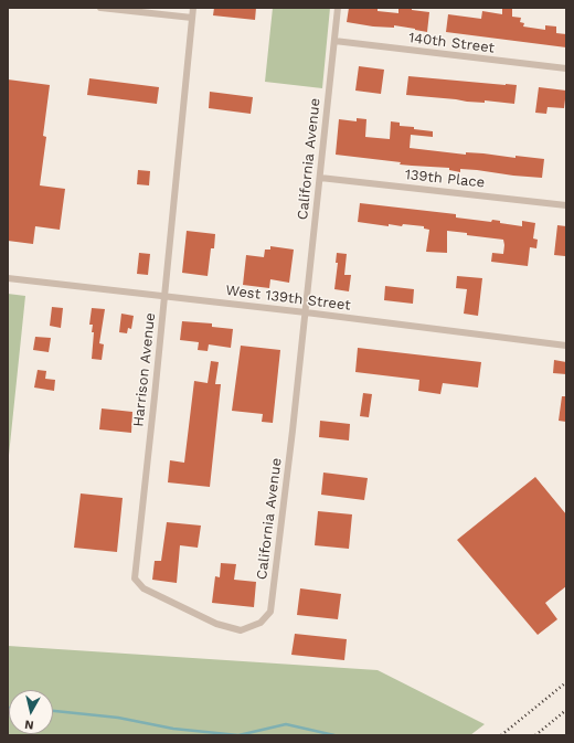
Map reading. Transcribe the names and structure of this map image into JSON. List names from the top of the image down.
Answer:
{
  "streets": {
    "street": [
      "140th Street",
      "California Avenue",
      "139th Place",
      "West 139th Street",
      "Harrison Avenue"
    ]
  },
  "crossings": [
    ["140th Street", "California Avenue"],
    ["California Avenue", "139th Place"],
    ["California Avenue", "West 139th Street"],
    ["California Avenue", "Harrison Avenue"],
    ["West 139th Street", "Harrison Avenue"]
  ],
  "north": "bottom"
}
